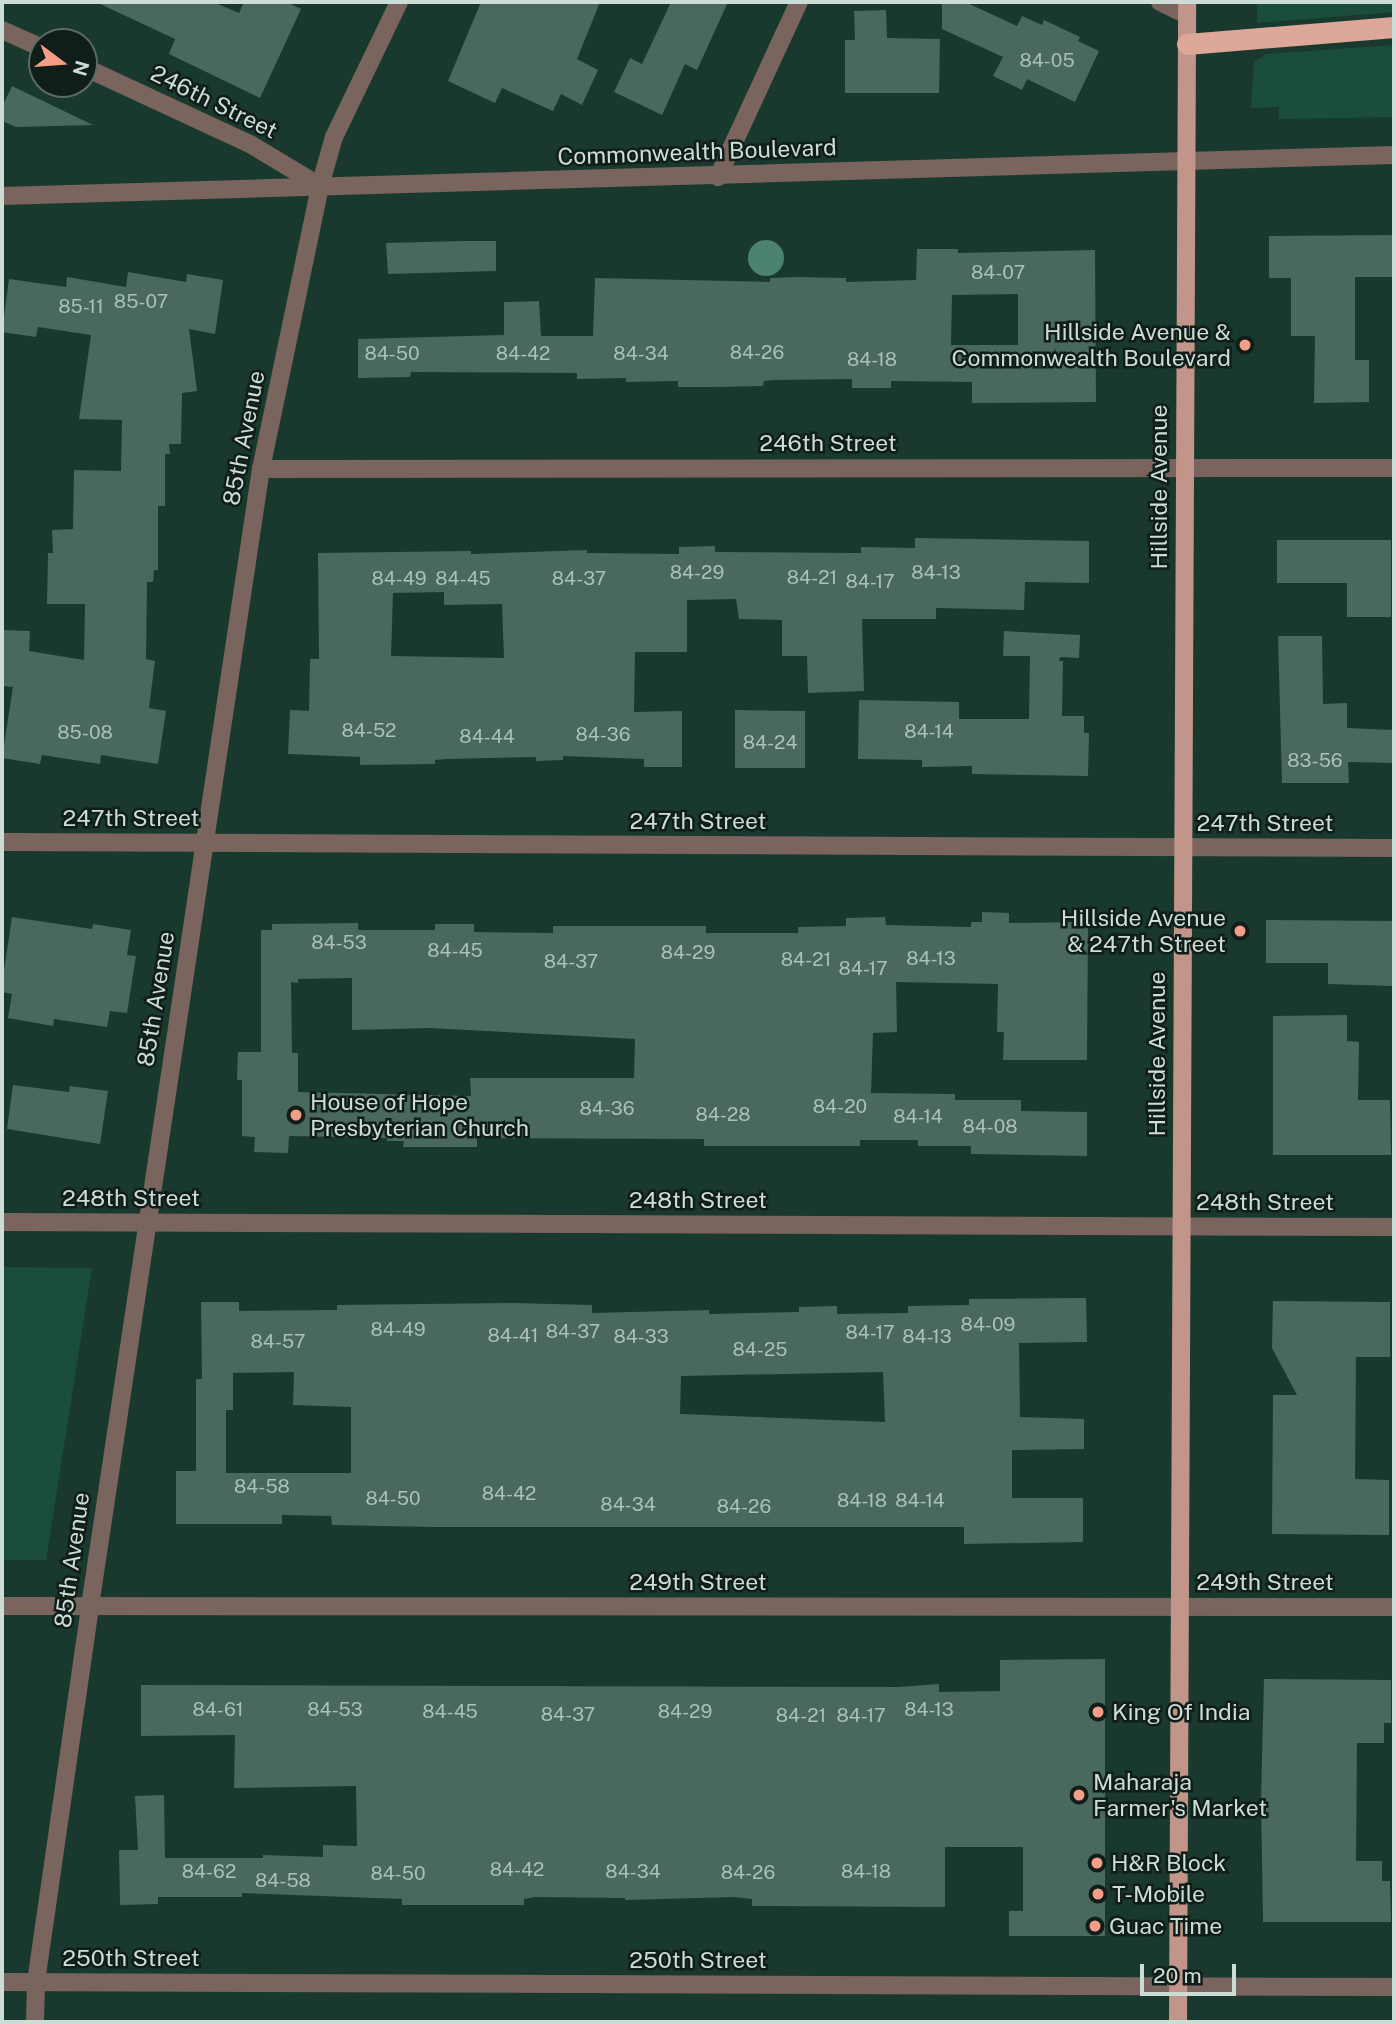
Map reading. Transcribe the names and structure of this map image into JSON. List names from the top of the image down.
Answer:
{
  "streets": {
    "main road": ["Hillside Avenue"],
    "street": [
      "246th Street",
      "Commonwealth Boulevard",
      "85th Avenue",
      "247th Street",
      "248th Street",
      "249th Street",
      "250th Street"
    ]
  },
  "crossings": [
    ["246th Street", "Commonwealth Boulevard"],
    ["246th Street", "85th Avenue"],
    ["246th Street", "Hillside Avenue"],
    ["Commonwealth Boulevard", "85th Avenue"],
    ["Commonwealth Boulevard", "Hillside Avenue"],
    ["85th Avenue", "247th Street"],
    ["85th Avenue", "248th Street"],
    ["85th Avenue", "249th Street"],
    ["85th Avenue", "250th Street"],
    ["Hillside Avenue", "247th Street"],
    ["Hillside Avenue", "248th Street"],
    ["Hillside Avenue", "249th Street"],
    ["Hillside Avenue", "250th Street"]
  ],
  "places": [
    "Hillside Avenue & Commonwealth Boulevard",
    "Hillside Avenue & 247th Street",
    "House of Hope Presbyterian Church",
    "King Of India",
    "Maharaja Farmer's Market",
    "H&R Block",
    "T-Mobile",
    "Guac Time"
  ],
  "house_numbers": [
    "84-05",
    "84-07",
    "85-07",
    "85-11",
    "84-26",
    "84-50",
    "84-42",
    "84-34",
    "84-18",
    "84-29",
    "84-13",
    "84-21",
    "84-49",
    "84-45",
    "84-37",
    "84-17",
    "84-52",
    "84-14",
    "85-08",
    "84-36",
    "84-44",
    "84-24",
    "83-56",
    "84-53",
    "84-45",
    "84-29",
    "84-13",
    "84-21",
    "84-37",
    "84-17",
    "84-20",
    "84-36",
    "84-28",
    "84-14",
    "84-08",
    "84-09",
    "84-49",
    "84-37",
    "84-17",
    "84-41",
    "84-33",
    "84-13",
    "84-57",
    "84-25",
    "84-58",
    "84-42",
    "84-50",
    "84-18",
    "84-14",
    "84-34",
    "84-26",
    "84-61",
    "84-53",
    "84-13",
    "84-45",
    "84-29",
    "84-37",
    "84-21",
    "84-17",
    "84-42",
    "84-62",
    "84-34",
    "84-18",
    "84-26",
    "84-50",
    "84-58"
  ],
  "scale_bar": "20 m",
  "north": "right"
}
